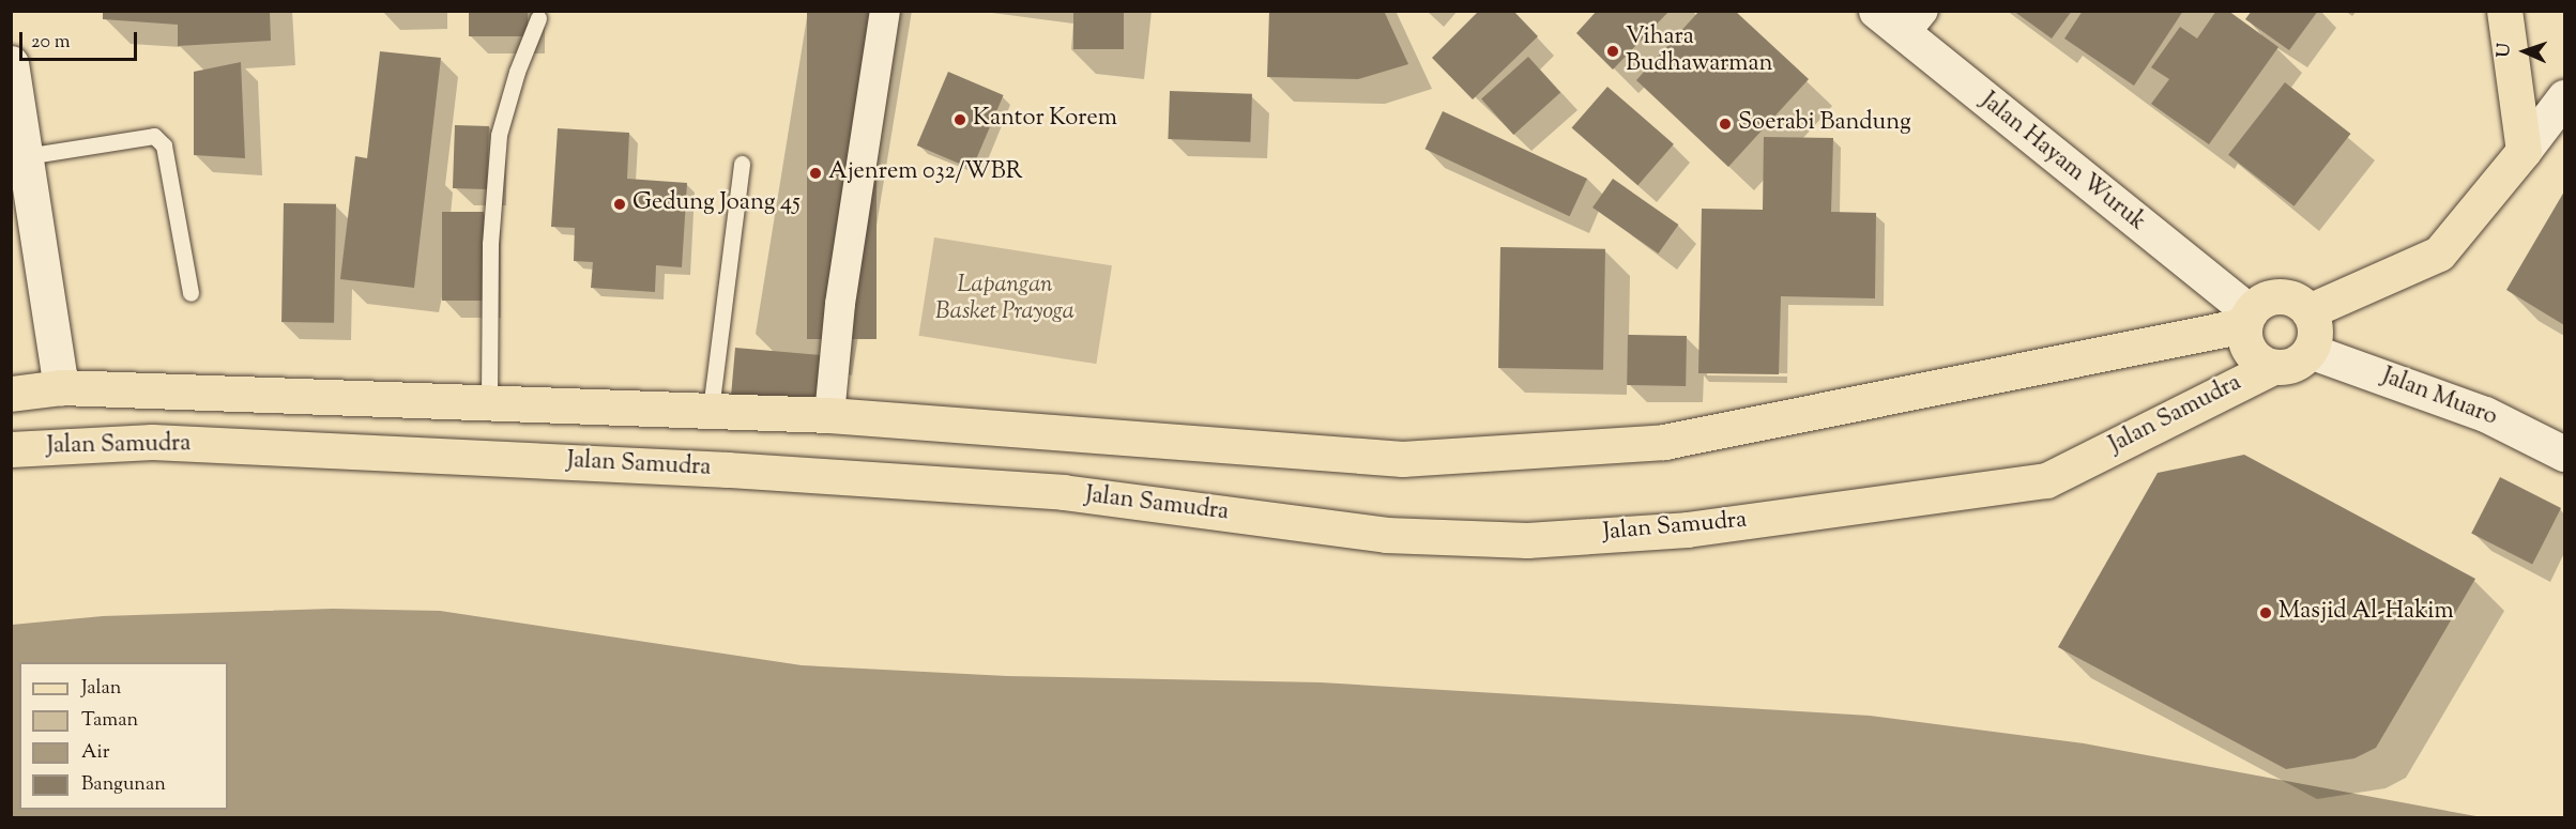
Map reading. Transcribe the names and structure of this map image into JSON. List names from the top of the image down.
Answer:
{
  "streets": {
    "main road": ["Jalan Hayam Wuruk", "Jalan Muaro", "Jalan Samudra"]
  },
  "crossings": [
    ["Jalan Hayam Wuruk", "Jalan Muaro"],
    ["Jalan Hayam Wuruk", "Jalan Samudra"],
    ["Jalan Muaro", "Jalan Samudra"]
  ],
  "parks": ["Lapangan Basket Prayoga"],
  "places": [
    "Vihara Budhawarman",
    "Kantor Korem",
    "Soerabi Bandung",
    "Ajenrem 032/WBR",
    "Gedung Joang 45",
    "Masjid Al-Hakim"
  ],
  "legend": [
    "Jalan",
    "Taman",
    "Air",
    "Bangunan"
  ],
  "scale_bar": "20 m",
  "north": "left"
}
